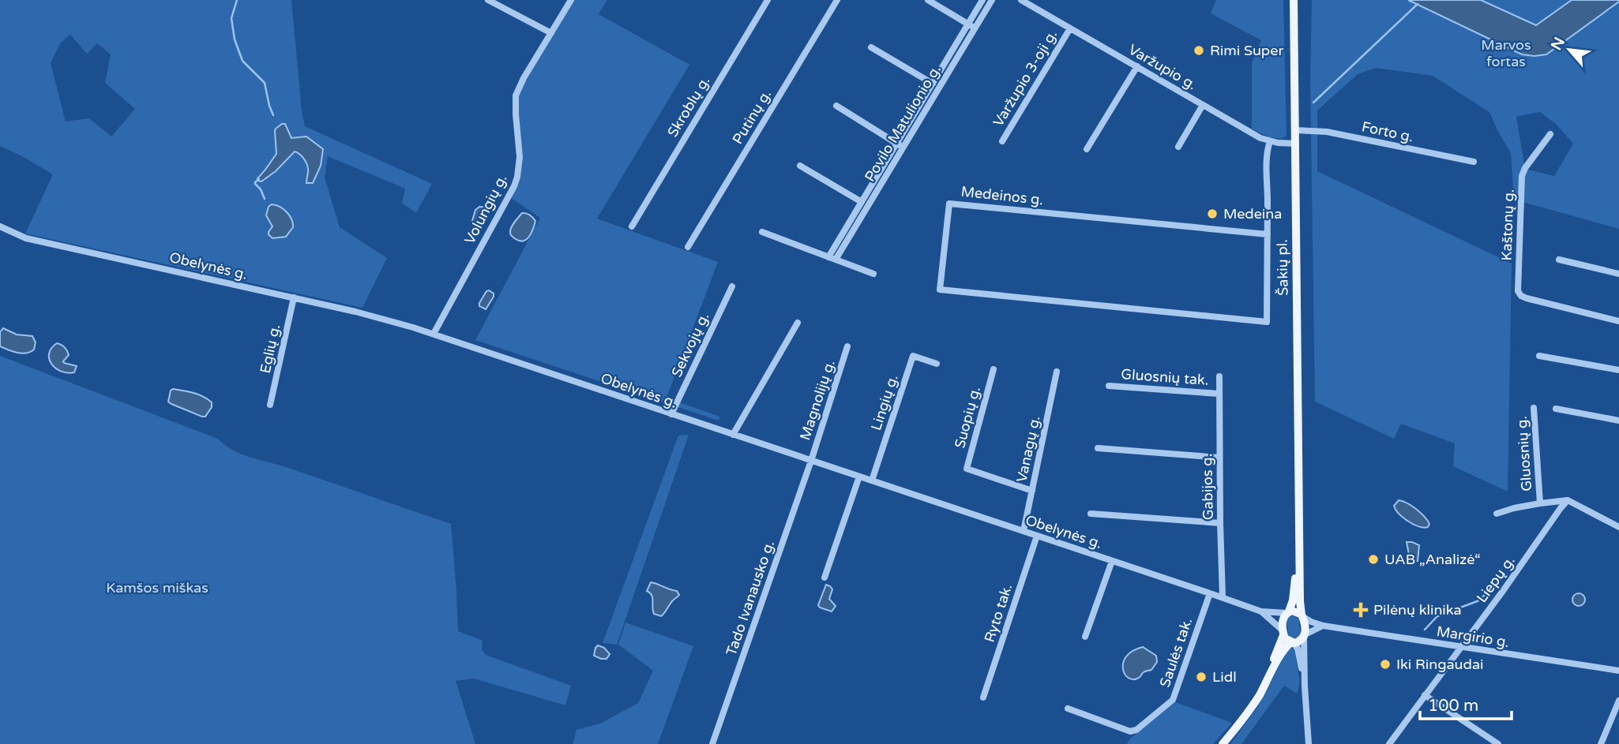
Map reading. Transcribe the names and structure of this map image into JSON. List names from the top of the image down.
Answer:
{
  "streets": {
    "main road": ["Šakių pl."],
    "street": [
      "Varžupio g.",
      "Varžupio 3-oji g.",
      "Skroblų g.",
      "Putinų g.",
      "Povilo Matulionio g.",
      "Forto g.",
      "Medeinos g.",
      "Volungių g.",
      "Kaštonų g.",
      "Obelynės g.",
      "Sekvojų g.",
      "Eglių g.",
      "Gluosnių tak.",
      "Magnolijų g.",
      "Lingių g.",
      "Suopių g.",
      "Vanagų g.",
      "Gluosnių g.",
      "Gabijos g.",
      "Liepų g.",
      "Tado Ivanausko g.",
      "Ryto tak.",
      "Margirio g.",
      "Saulės tak."
    ]
  },
  "crossings": [
    ["Varžupio g.", "Varžupio 3-oji g."],
    ["Varžupio g.", "Šakių pl."],
    ["Forto g.", "Šakių pl."],
    ["Volungių g.", "Obelynės g."],
    ["Obelynės g.", "Šakių pl."],
    ["Obelynės g.", "Sekvojų g."],
    ["Obelynės g.", "Eglių g."],
    ["Obelynės g.", "Magnolijų g."],
    ["Obelynės g.", "Lingių g."],
    ["Obelynės g.", "Vanagų g."],
    ["Obelynės g.", "Gabijos g."],
    ["Obelynės g.", "Tado Ivanausko g."],
    ["Obelynės g.", "Ryto tak."],
    ["Obelynės g.", "Margirio g."],
    ["Obelynės g.", "Saulės tak."],
    ["Šakių pl.", "Margirio g."],
    ["Gluosnių tak.", "Gabijos g."],
    ["Magnolijų g.", "Tado Ivanausko g."],
    ["Suopių g.", "Vanagų g."],
    ["Gluosnių g.", "Liepų g."],
    ["Liepų g.", "Margirio g."]
  ],
  "parks": ["Marvos fortas", "Kamšos miškas"],
  "places": {
    "other": [
      "Rimi Super",
      "Medeina",
      "UAB „Analizė“",
      "Iki Ringaudai",
      "Lidl"
    ],
    "health": ["Pilėnų klinika"]
  },
  "scale_bar": "100 m",
  "north": "top left"
}
